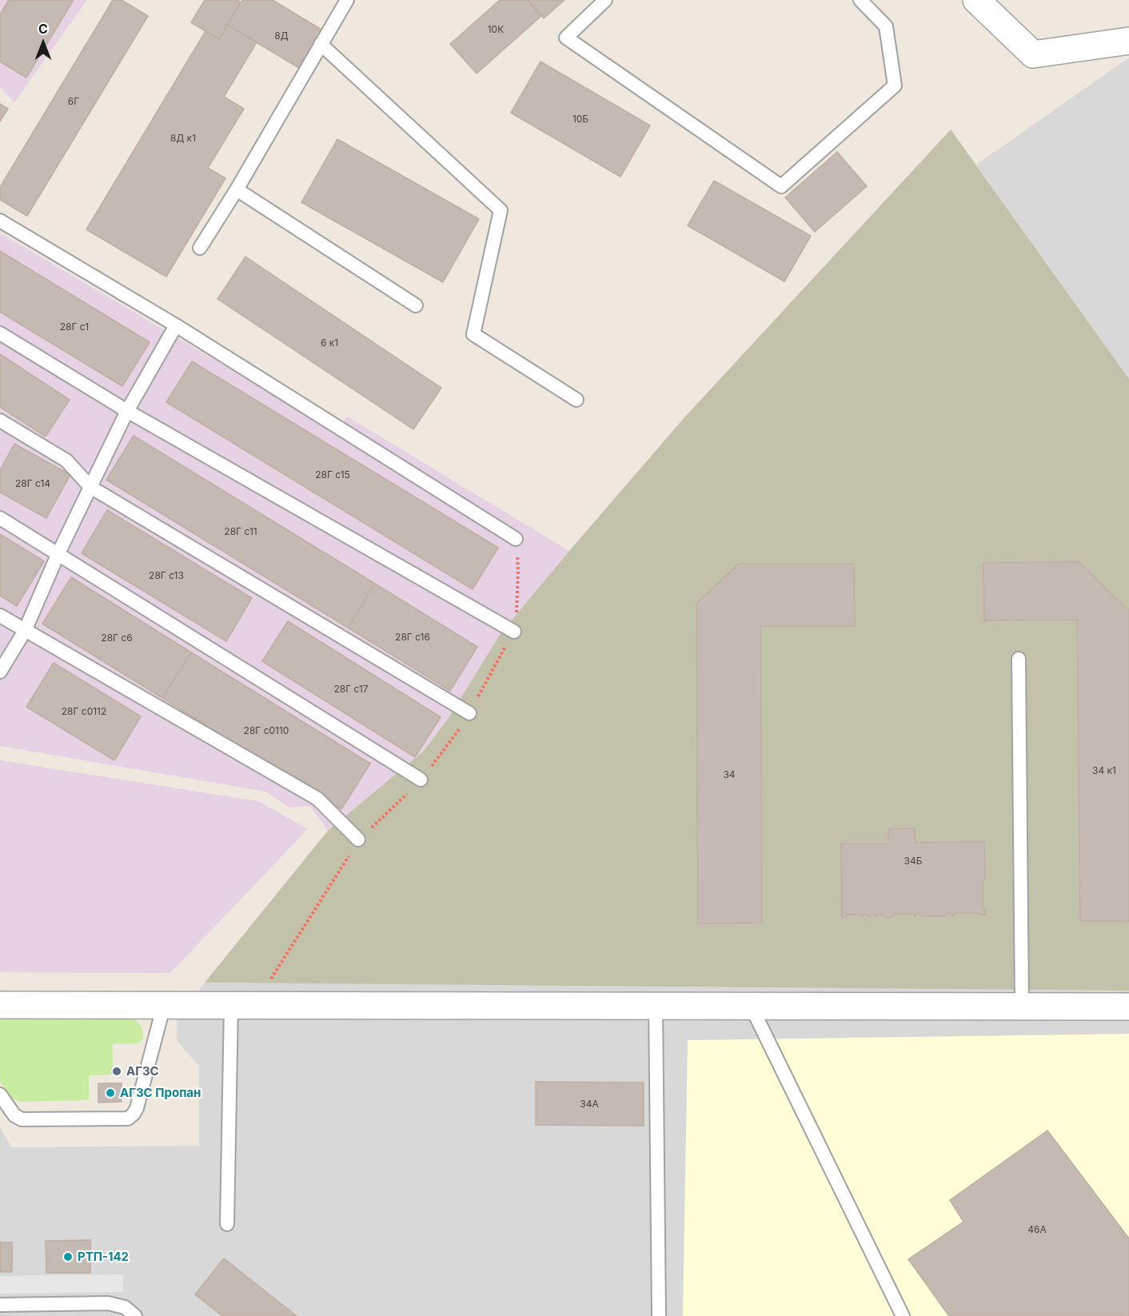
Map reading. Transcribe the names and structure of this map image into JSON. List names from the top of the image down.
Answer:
{
  "places": ["АГЗС", "АГЗС Пропан", "РТП-142"],
  "house_numbers": [
    "10К",
    "8Д",
    "6Г",
    "10Б",
    "8Д к1",
    "28Г с1",
    "6 к1",
    "28Г с15",
    "28Г с14",
    "28Г с11",
    "28Г с13",
    "28Г с16",
    "28Г с6",
    "28Г с17",
    "28Г с0112",
    "28Г с0110",
    "34 к1",
    "34",
    "34Б",
    "34А",
    "46А"
  ],
  "north": "top"
}
